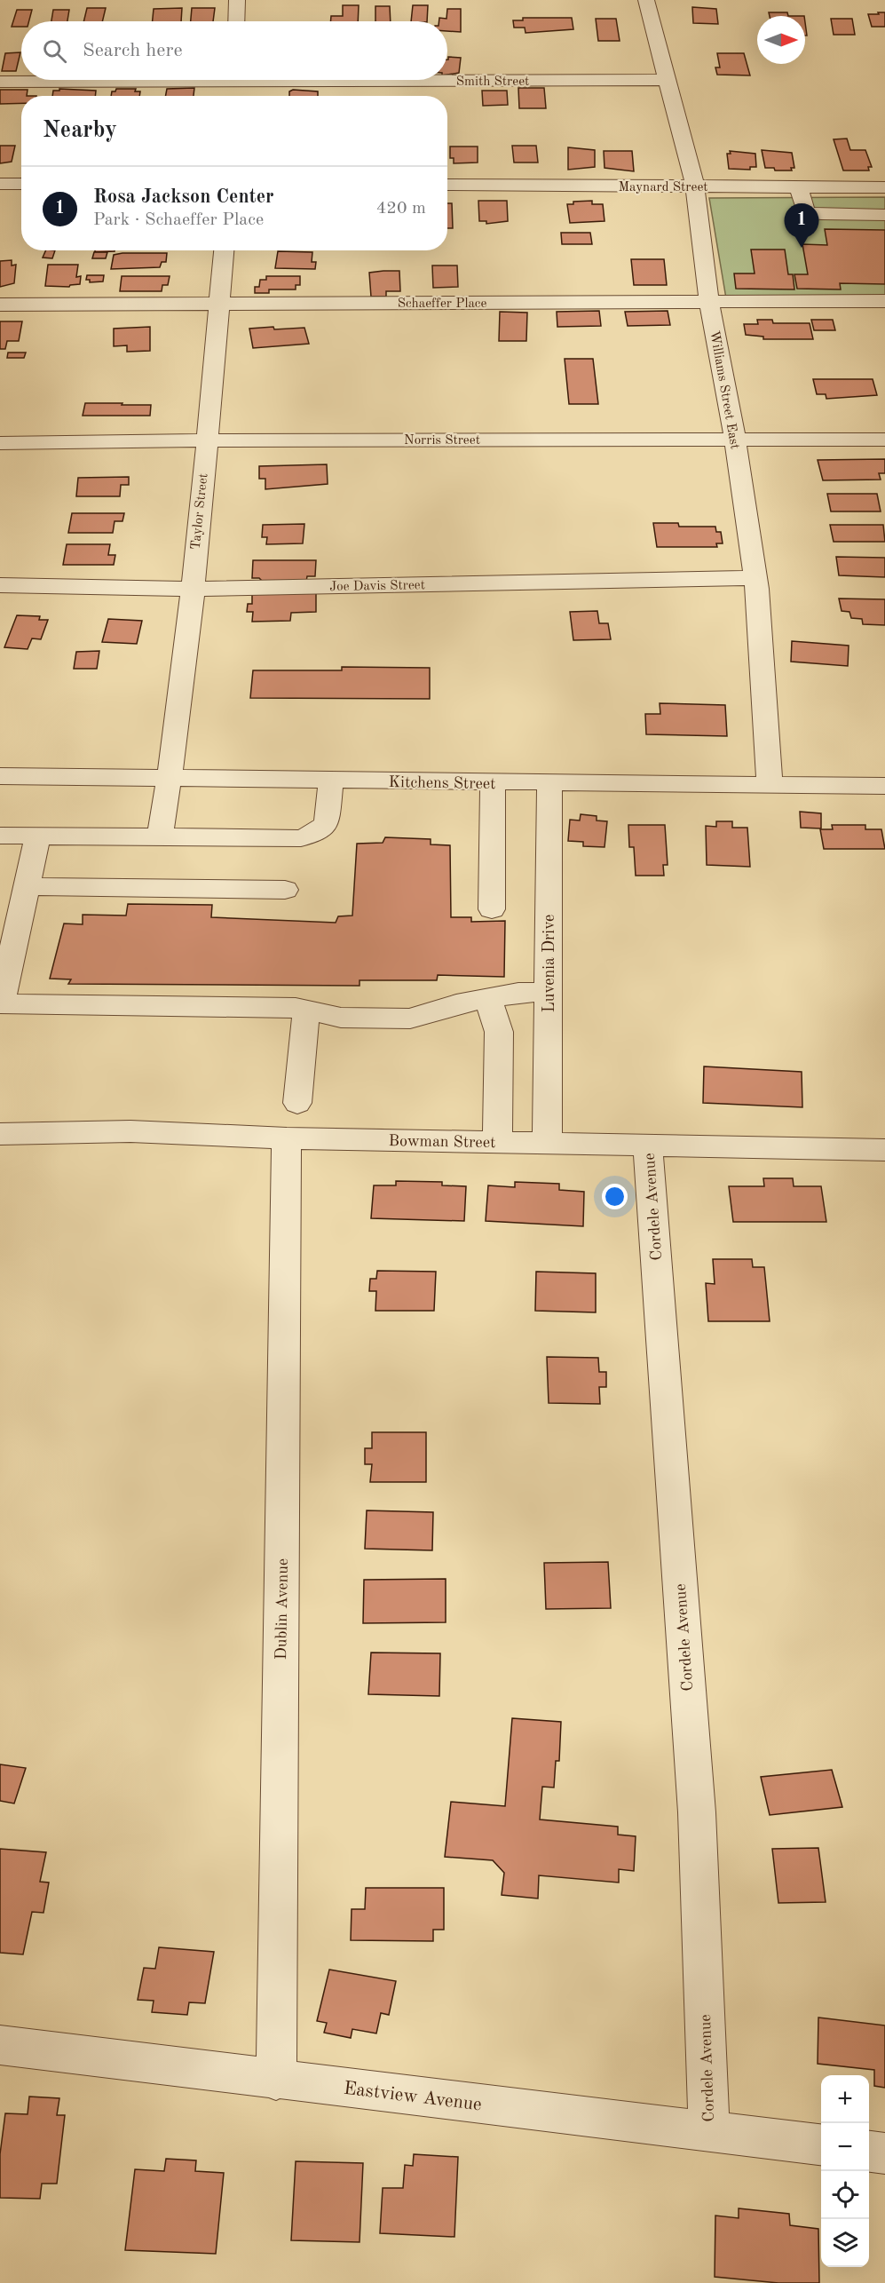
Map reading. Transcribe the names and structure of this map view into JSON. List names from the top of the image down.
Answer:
{
  "streets": {
    "street": [
      "Smith Street",
      "Maynard Street",
      "Schaeffer Place",
      "Williams Street East",
      "Norris Street",
      "Taylor Street",
      "Joe Davis Street",
      "Kitchens Street",
      "Luvenia Drive",
      "Bowman Street",
      "Cordele Avenue",
      "Dublin Avenue",
      "Eastview Avenue"
    ]
  },
  "crossings": [
    ["Smith Street", "Williams Street East"],
    ["Maynard Street", "Williams Street East"],
    ["Schaeffer Place", "Williams Street East"],
    ["Schaeffer Place", "Taylor Street"],
    ["Williams Street East", "Norris Street"],
    ["Williams Street East", "Joe Davis Street"],
    ["Williams Street East", "Kitchens Street"],
    ["Norris Street", "Taylor Street"],
    ["Taylor Street", "Joe Davis Street"],
    ["Taylor Street", "Kitchens Street"],
    ["Kitchens Street", "Luvenia Drive"],
    ["Luvenia Drive", "Bowman Street"],
    ["Bowman Street", "Cordele Avenue"],
    ["Bowman Street", "Dublin Avenue"],
    ["Cordele Avenue", "Eastview Avenue"],
    ["Dublin Avenue", "Eastview Avenue"]
  ],
  "north": "right",
  "page": {
    "search": "Search here",
    "heading": "Nearby",
    "list": [
      {
        "mark": "1",
        "name": "Rosa Jackson Center",
        "note": "Park · Schaeffer Place",
        "value": "420 m"
      }
    ],
    "pins": "1",
    "map_buttons": ["+", "−"]
  }
}
